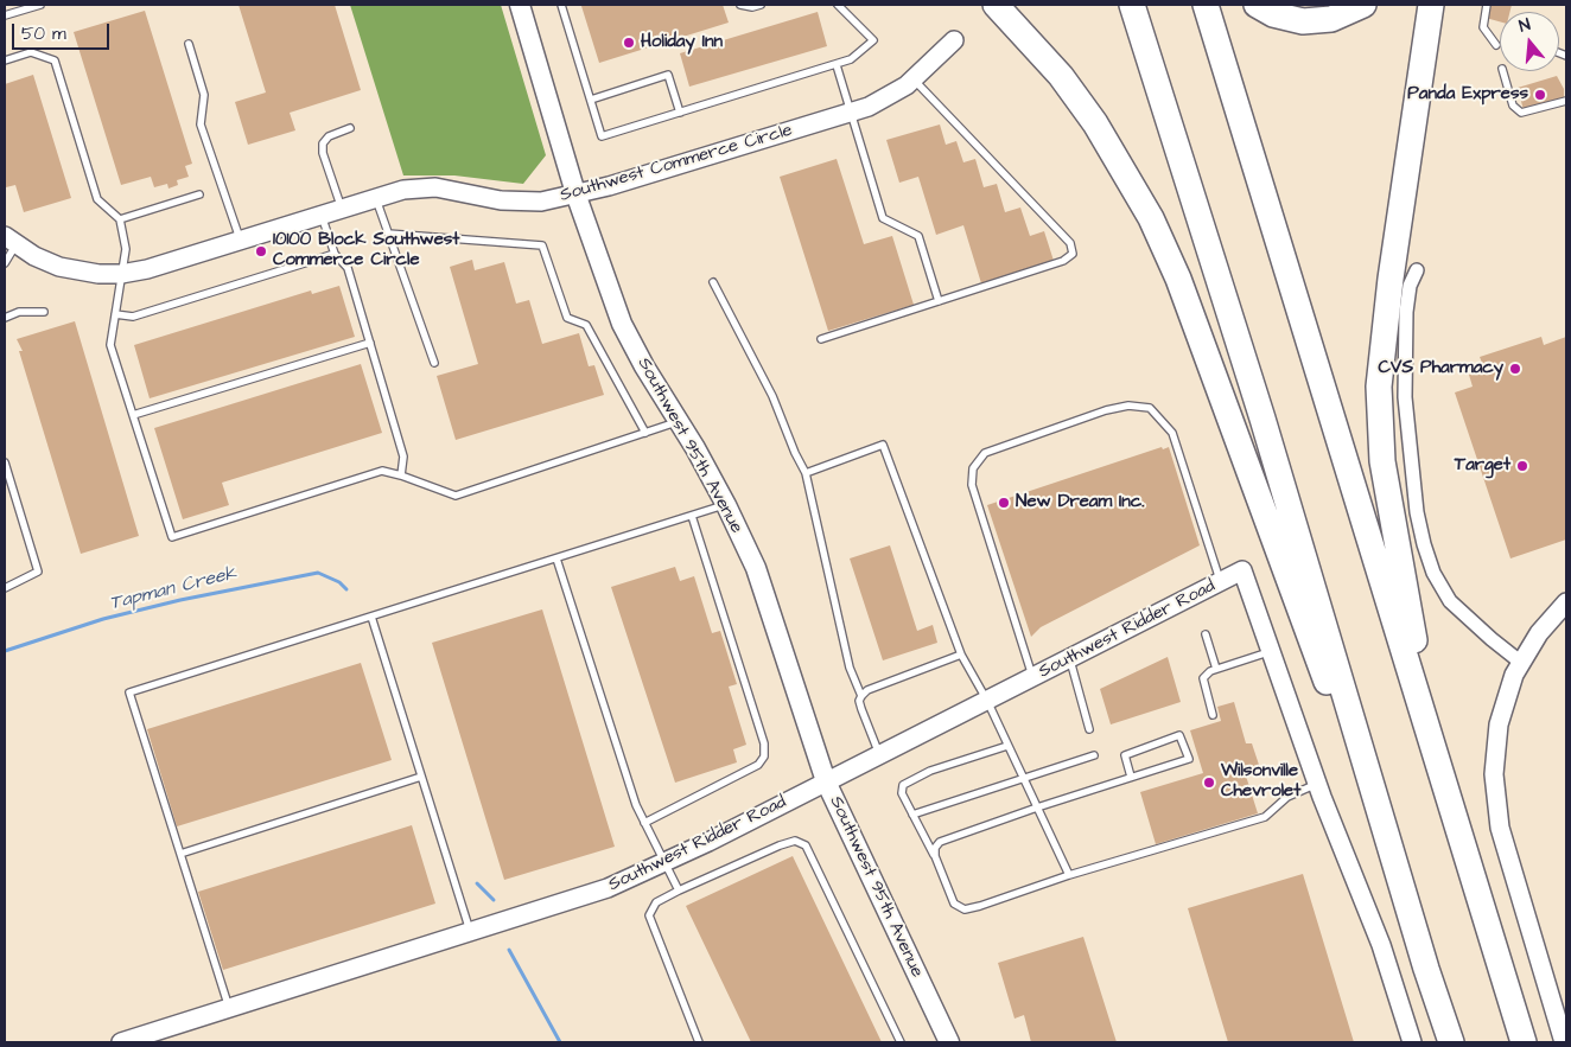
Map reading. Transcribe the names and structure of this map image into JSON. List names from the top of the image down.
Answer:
{
  "streets": {
    "main road": ["Southwest 95th Avenue"],
    "street": ["Southwest Commerce Circle", "Southwest Ridder Road"]
  },
  "crossings": [
    ["Southwest Commerce Circle", "Southwest 95th Avenue"],
    ["Southwest 95th Avenue", "Southwest Ridder Road"]
  ],
  "water": ["Tapman Creek"],
  "places": [
    "Holiday Inn",
    "Panda Express",
    "10100 Block Southwest Commerce Circle",
    "CVS Pharmacy",
    "Target",
    "New Dream Inc.",
    "Wilsonville Chevrolet"
  ],
  "scale_bar": "50 m",
  "north": "top"
}
